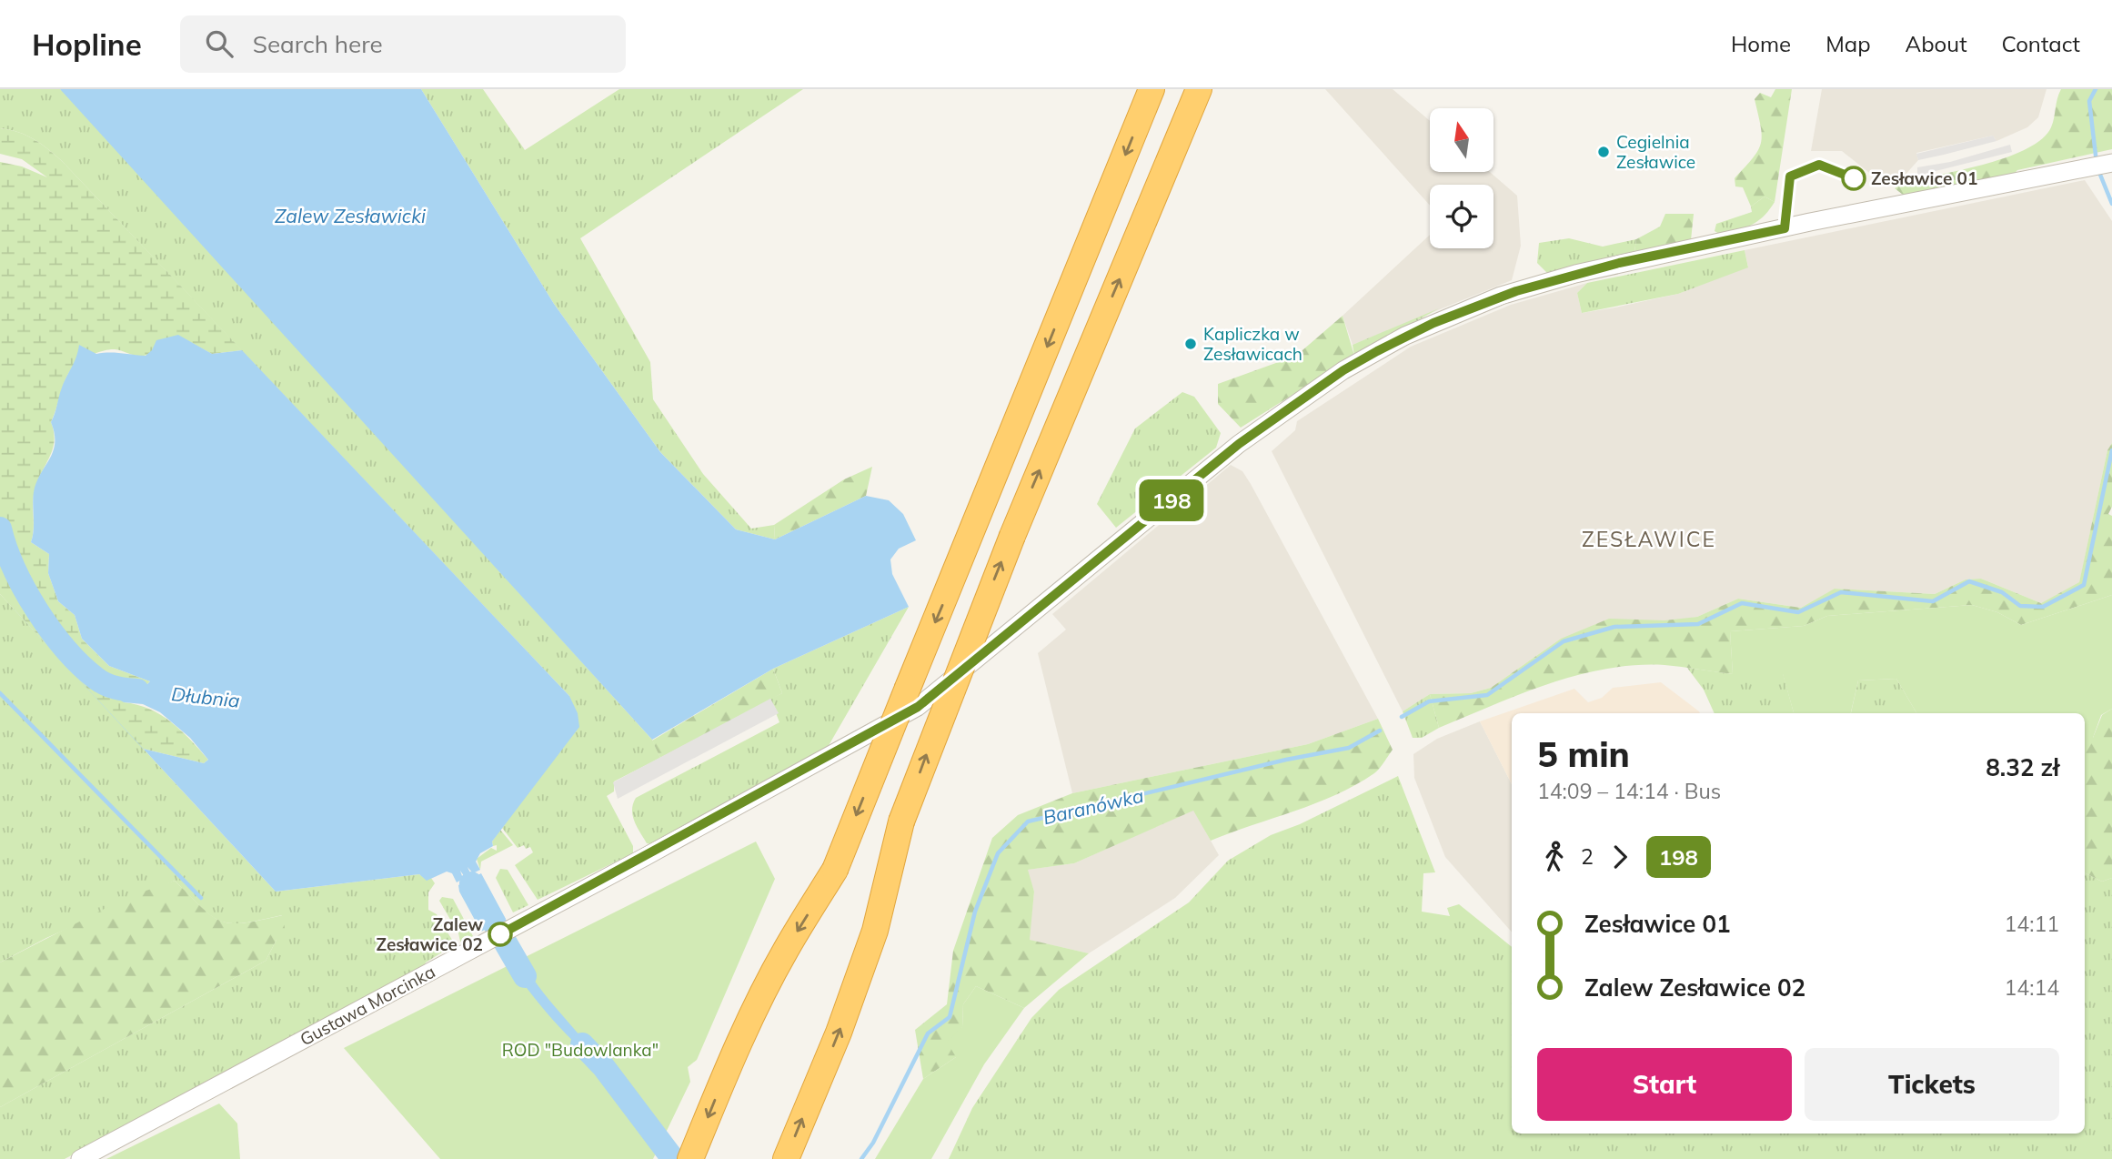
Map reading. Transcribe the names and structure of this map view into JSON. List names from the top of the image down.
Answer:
{
  "streets": {
    "street": ["Gustawa Morcinka"]
  },
  "districts": ["ZESŁAWICE"],
  "water": ["Zalew Zesławicki", "Dłubnia", "Baranówka"],
  "parks": ["ROD \"Budowlanka\""],
  "places": [
    "Cegielnia Zesławice",
    "Zesławice 01",
    "Kapliczka w Zesławicach",
    "Zalew Zesławice 02"
  ],
  "lines": ["bus line 198"],
  "north": "top",
  "page": {
    "header": "Hopline",
    "search": "Search here",
    "nav": [
      "Home",
      "Map",
      "About",
      "Contact"
    ],
    "on_map": "198",
    "heading": ["5 min", "14:09 – 14:14 · Bus", "8.32 zł"],
    "legs": ["2", "198"],
    "list": [
      {
        "name": "Zesławice 01",
        "value": "14:11"
      },
      {
        "name": "Zalew Zesławice 02",
        "value": "14:14"
      }
    ],
    "buttons": ["Start", "Tickets"]
  }
}
